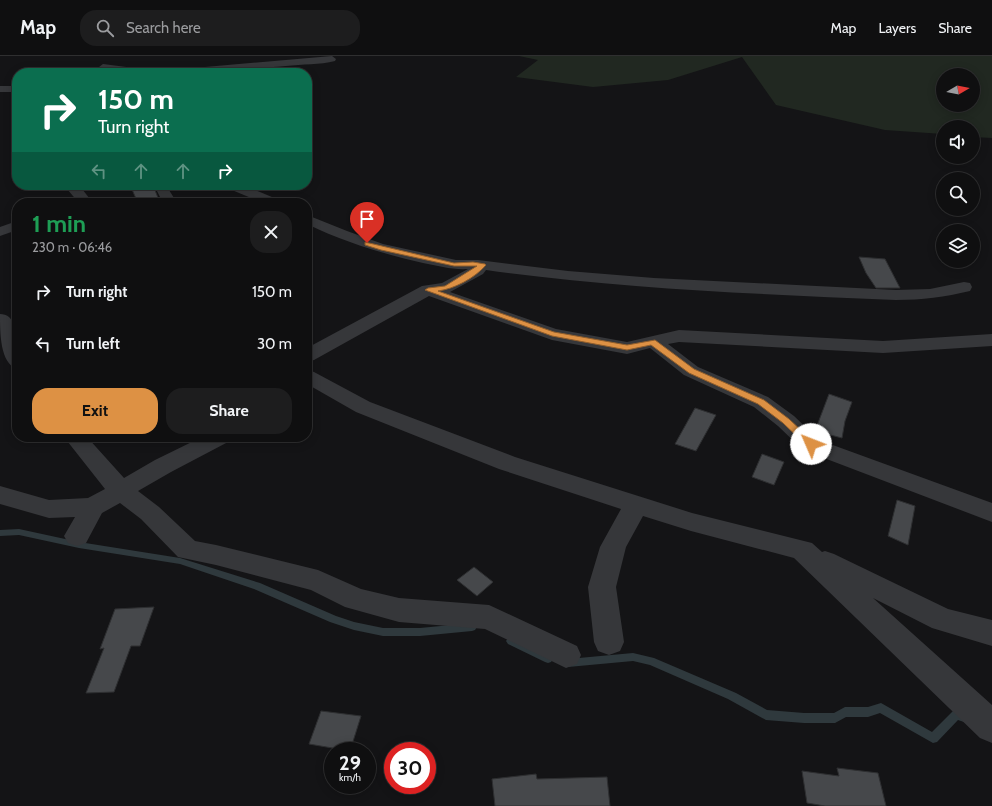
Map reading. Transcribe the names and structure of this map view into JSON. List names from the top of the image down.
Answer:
{
  "north": "right",
  "page": {
    "header": "Map",
    "search": "Search here",
    "nav": ["Map", "Layers", "Share"],
    "turn": ["150 m", "Turn right"],
    "heading": ["1 min", "230 m · 06:46"],
    "list": [
      {
        "name": "Turn right",
        "value": "150 m"
      },
      {
        "name": "Turn left",
        "value": "30 m"
      }
    ],
    "buttons": ["Exit", "Share"],
    "speed": "29 km/h",
    "limit": "30"
  }
}
